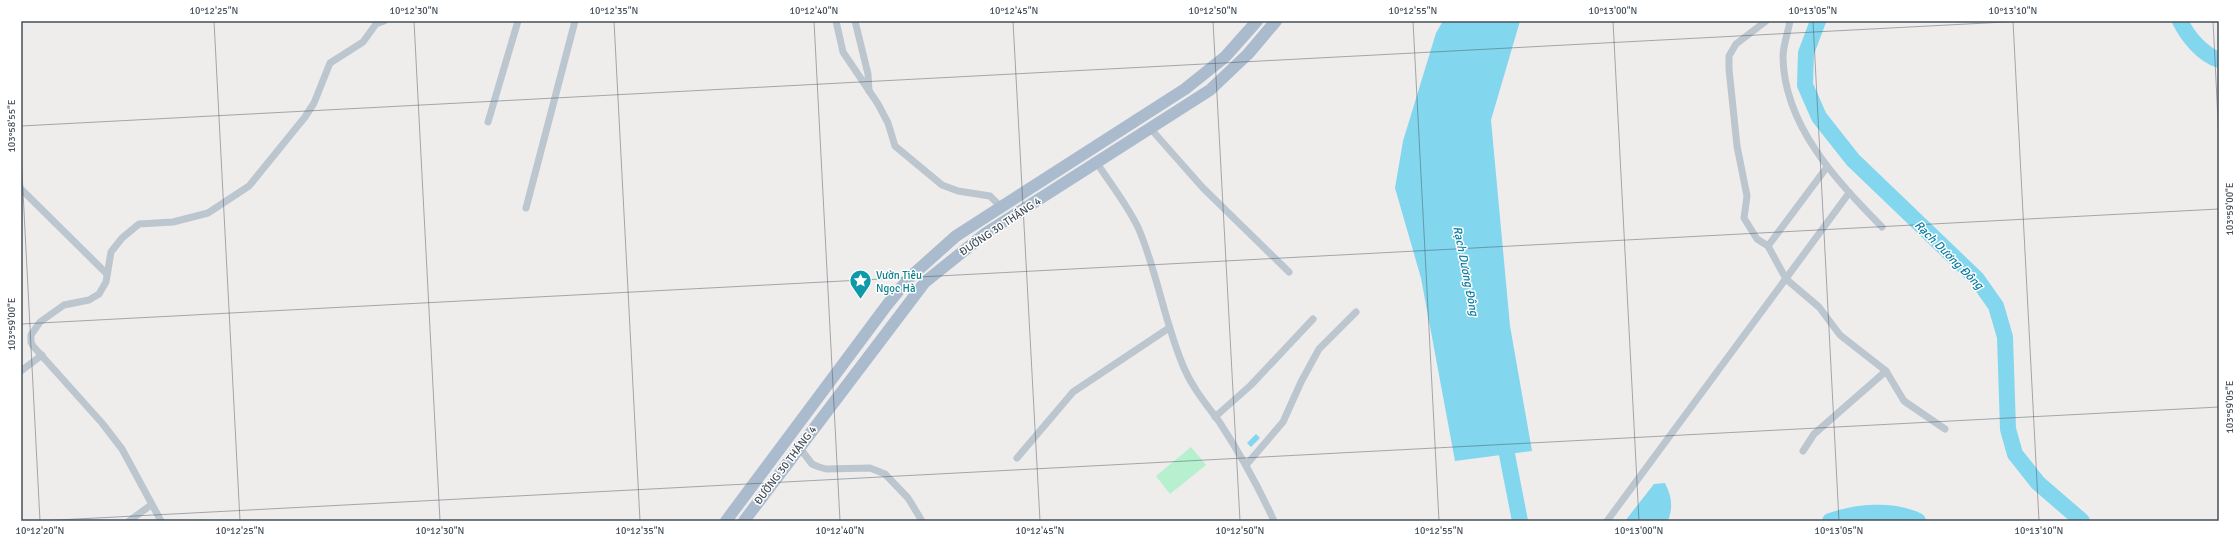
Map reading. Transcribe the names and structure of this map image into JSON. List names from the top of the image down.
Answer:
{
  "streets": {
    "main road": ["ĐƯỜNG 30 THÁNG 4"]
  },
  "water": ["Rạch Dương Đông"],
  "places": {
    "place": ["Vườn Tiêu Ngọc Hà"]
  },
  "coordinates": [
    "10°12'25\"N",
    "10°12'30\"N",
    "10°12'35\"N",
    "10°12'40\"N",
    "10°12'45\"N",
    "10°12'50\"N",
    "10°12'55\"N",
    "10°13'00\"N",
    "10°13'05\"N",
    "10°13'10\"N",
    "103°58'55\"E",
    "103°59'00\"E",
    "103°59'05\"E",
    "10°12'20\"N"
  ]
}
